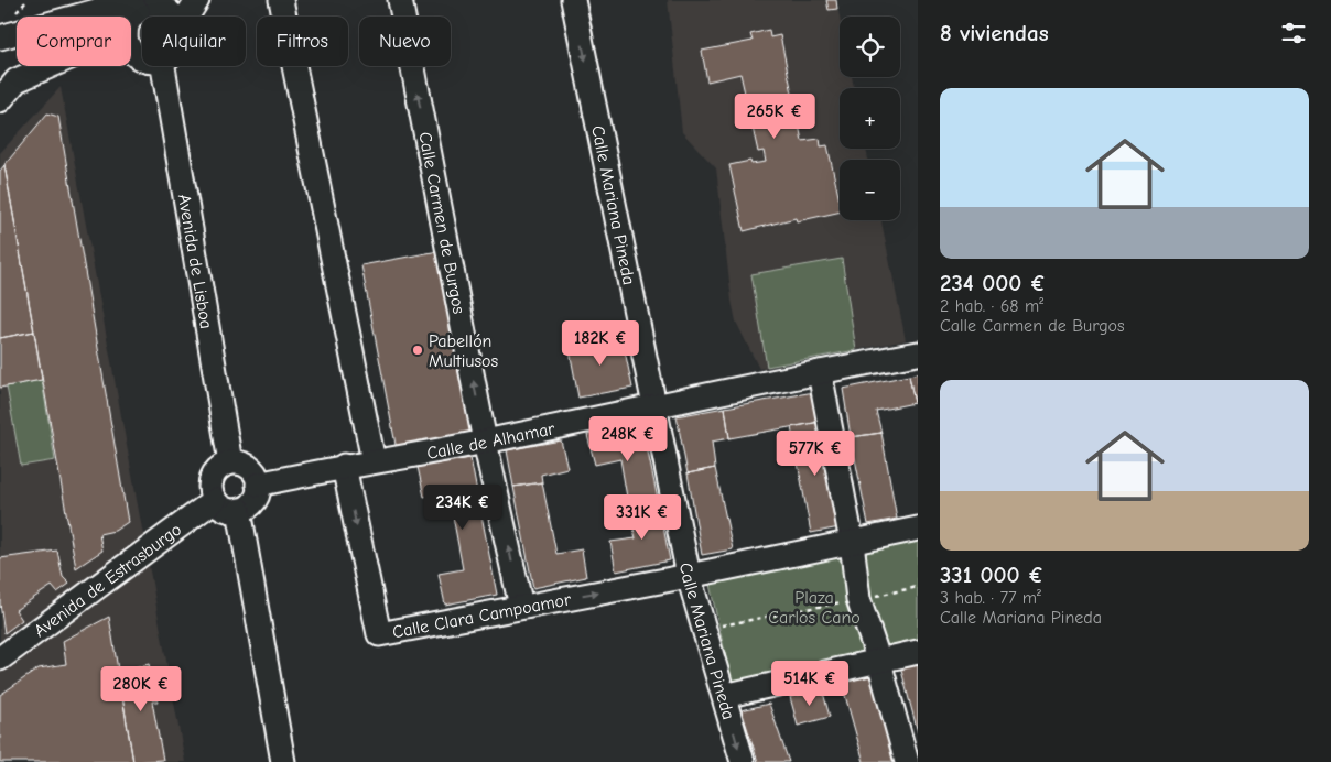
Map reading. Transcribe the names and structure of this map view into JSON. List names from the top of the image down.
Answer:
{
  "streets": {
    "street": [
      "Calle Mariana Pineda",
      "Calle Carmen de Burgos",
      "Avenida de Lisboa",
      "Calle de Alhamar",
      "Avenida de Estrasburgo",
      "Calle Clara Campoamor"
    ]
  },
  "crossings": [
    ["Calle Mariana Pineda", "Calle de Alhamar"],
    ["Calle Mariana Pineda", "Calle Clara Campoamor"],
    ["Calle Carmen de Burgos", "Calle de Alhamar"],
    ["Calle Carmen de Burgos", "Calle Clara Campoamor"],
    ["Avenida de Lisboa", "Calle de Alhamar"],
    ["Avenida de Lisboa", "Avenida de Estrasburgo"],
    ["Calle de Alhamar", "Avenida de Estrasburgo"],
    ["Calle de Alhamar", "Calle Clara Campoamor"]
  ],
  "one_way": ["Calle Mariana Pineda"],
  "parks": ["Plaza Carlos Cano"],
  "places": ["Pabellón Multiusos"],
  "page": {
    "heading": "8 viviendas",
    "map_buttons": ["+", "−"],
    "chip": [
      "Comprar",
      "Alquilar",
      "Filtros",
      "Nuevo"
    ],
    "list": [
      {
        "name": "234 000 €",
        "note": "2 hab. · 68 m² · Calle Carmen de Burgos"
      },
      {
        "name": "331 000 €",
        "note": "3 hab. · 77 m² · Calle Mariana Pineda"
      }
    ],
    "price": [
      "265K €",
      "182K €",
      "248K €",
      "577K €",
      "234K €",
      "331K €",
      "514K €",
      "280K €"
    ]
  }
}
